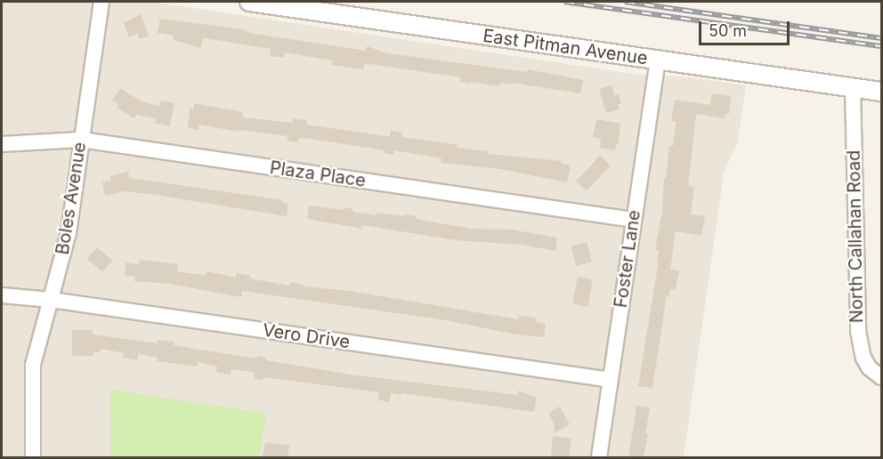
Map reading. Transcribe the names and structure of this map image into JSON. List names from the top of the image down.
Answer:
{
  "streets": {
    "street": [
      "East Pitman Avenue",
      "Plaza Place",
      "Boles Avenue",
      "North Callahan Road",
      "Foster Lane",
      "Vero Drive"
    ]
  },
  "crossings": [
    ["East Pitman Avenue", "North Callahan Road"],
    ["East Pitman Avenue", "Foster Lane"],
    ["Plaza Place", "Boles Avenue"],
    ["Plaza Place", "Foster Lane"],
    ["Boles Avenue", "Vero Drive"],
    ["Foster Lane", "Vero Drive"]
  ],
  "scale_bar": "50 m"
}
